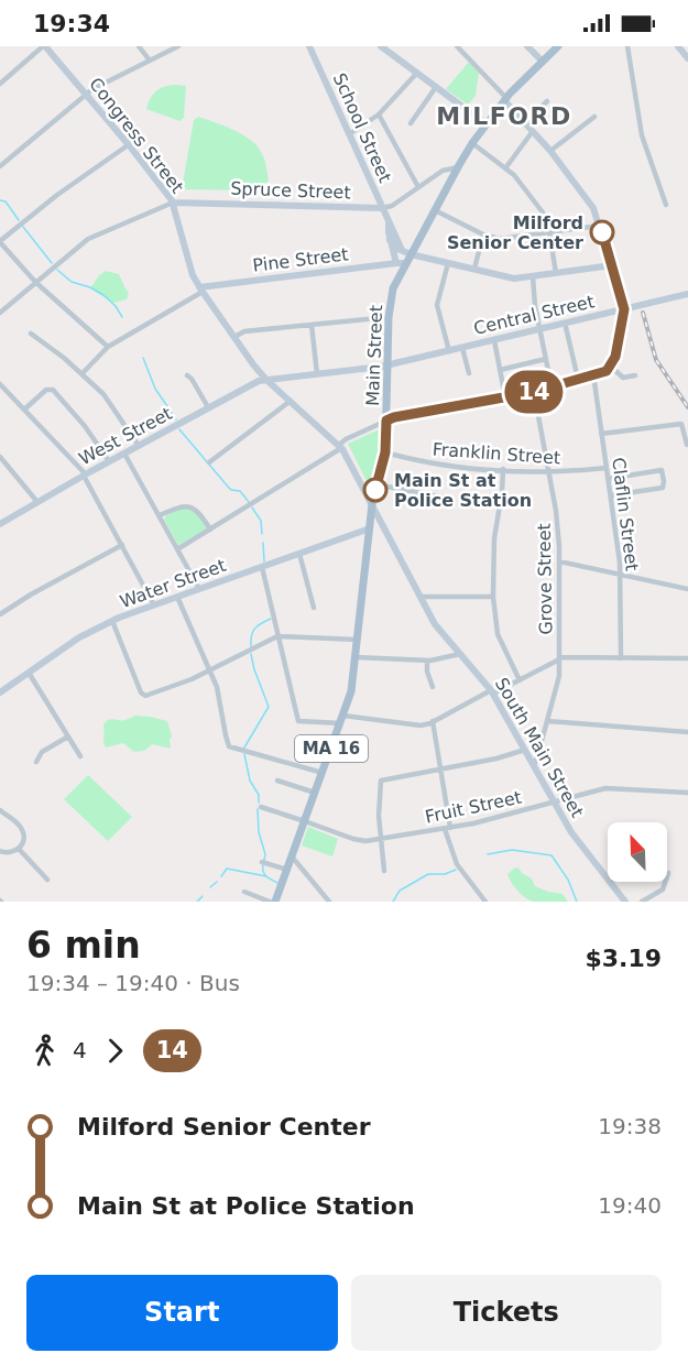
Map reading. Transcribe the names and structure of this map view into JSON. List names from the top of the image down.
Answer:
{
  "streets": {
    "main road": [
      "School Street",
      "Congress Street",
      "Spruce Street",
      "Pine Street",
      "Central Street",
      "Main Street",
      "West Street",
      "Water Street",
      "South Main Street",
      "MA 16"
    ],
    "street": [
      "Franklin Street",
      "Claflin Street",
      "Grove Street",
      "Fruit Street"
    ]
  },
  "crossings": [
    ["School Street", "Spruce Street"],
    ["School Street", "Pine Street"],
    ["Congress Street", "Spruce Street"],
    ["Congress Street", "Pine Street"],
    ["Congress Street", "Main Street"],
    ["Congress Street", "West Street"],
    ["Congress Street", "South Main Street"],
    ["Spruce Street", "Main Street"],
    ["Pine Street", "Main Street"],
    ["Central Street", "Main Street"],
    ["Central Street", "West Street"],
    ["Main Street", "Franklin Street"],
    ["Main Street", "Water Street"],
    ["Main Street", "South Main Street"],
    ["Main Street", "Fruit Street"],
    ["Franklin Street", "Claflin Street"],
    ["Franklin Street", "Grove Street"],
    ["Grove Street", "South Main Street"],
    ["South Main Street", "Fruit Street"]
  ],
  "districts": ["MILFORD"],
  "places": ["Milford Senior Center", "Main St at Police Station"],
  "lines": ["bus line 14"],
  "north": "top left",
  "page": {
    "status": "19:34",
    "on_map": "14",
    "heading": ["6 min", "19:34 – 19:40 · Bus", "$3.19"],
    "legs": ["4", "14"],
    "list": [
      {
        "name": "Milford Senior Center",
        "value": "19:38"
      },
      {
        "name": "Main St at Police Station",
        "value": "19:40"
      }
    ],
    "buttons": ["Start", "Tickets"]
  }
}
